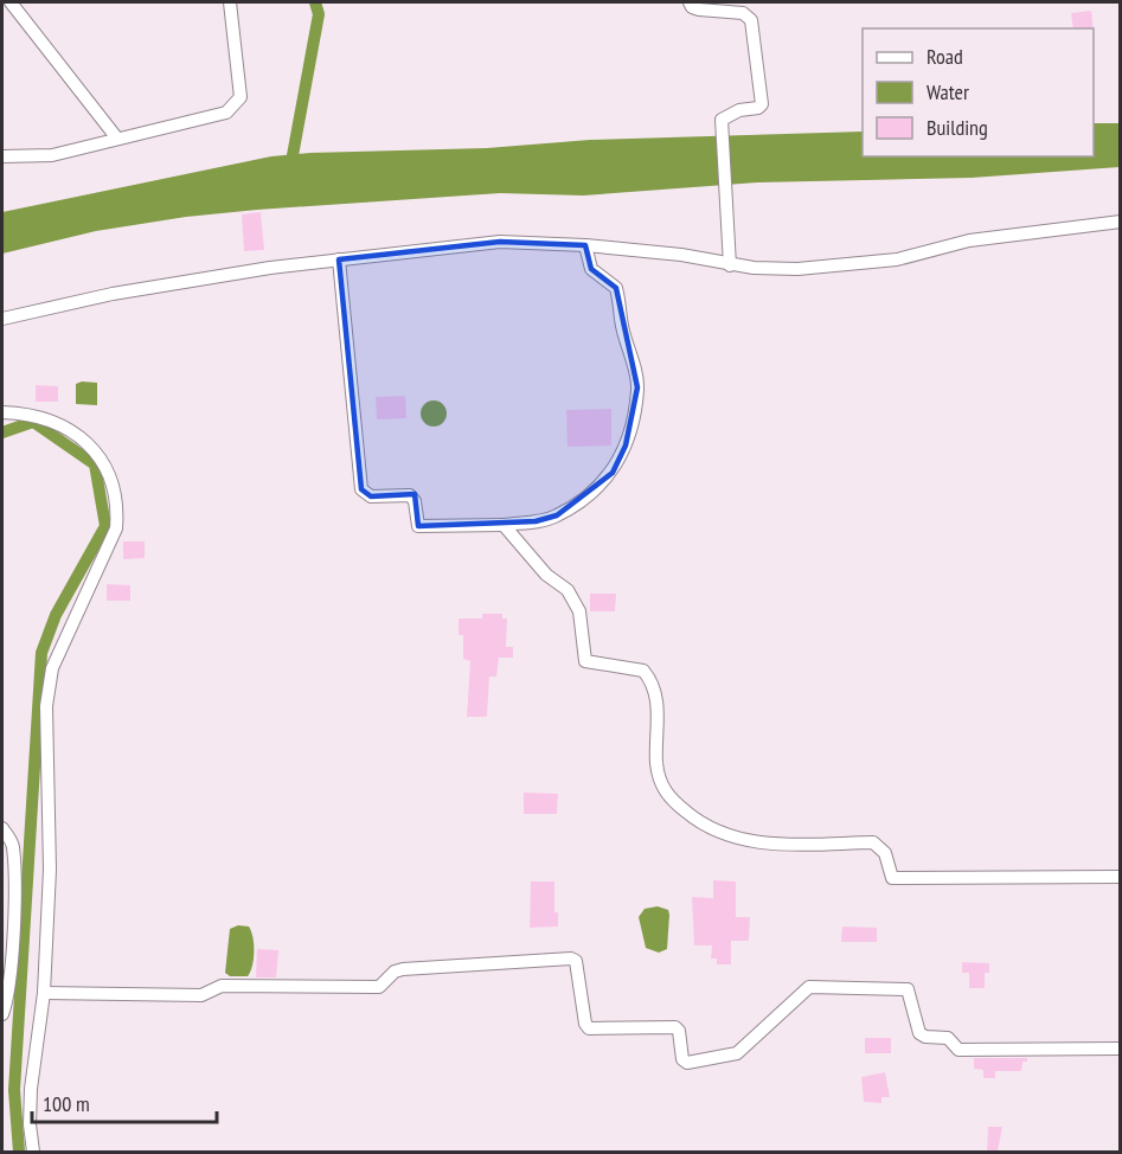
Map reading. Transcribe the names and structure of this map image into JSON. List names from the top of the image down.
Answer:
{
  "legend": ["Road", "Water", "Building"],
  "scale_bar": "100 m"
}
